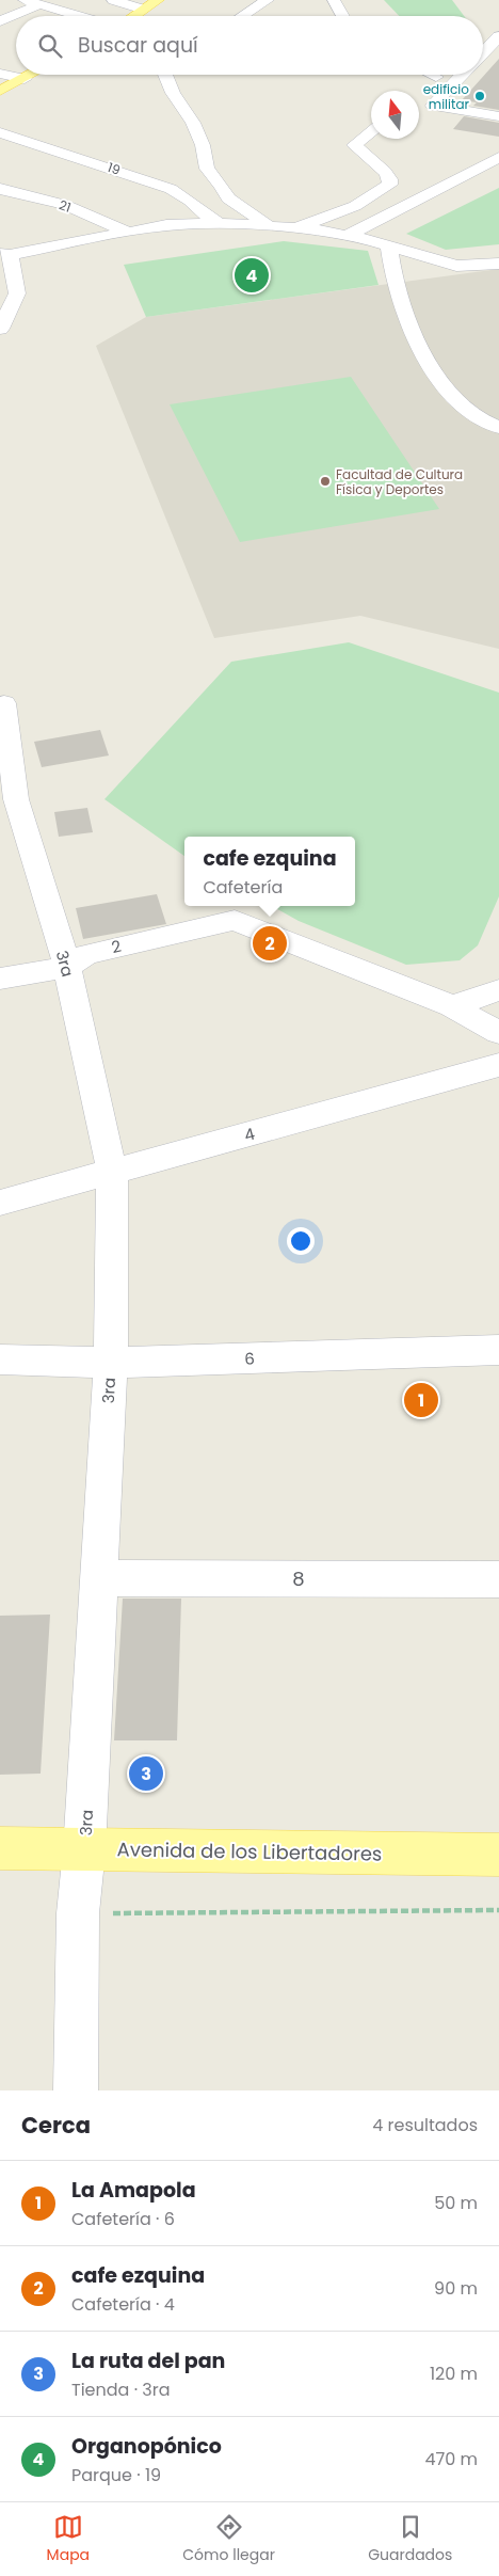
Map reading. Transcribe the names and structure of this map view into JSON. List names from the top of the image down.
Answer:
{
  "streets": {
    "main road": ["Avenida de los Libertadores"],
    "street": [
      "19",
      "21",
      "2",
      "3ra",
      "4",
      "6",
      "8"
    ]
  },
  "crossings": [
    ["2", "3ra"],
    ["3ra", "4"],
    ["3ra", "6"],
    ["3ra", "8"],
    ["3ra", "Avenida de los Libertadores"]
  ],
  "places": ["edificio militar", "Facultad de Cultura Física y Deportes"],
  "north": "top",
  "page": {
    "search": "Buscar aquí",
    "pins": [
      "4",
      "2",
      "1",
      "3"
    ],
    "popup": ["cafe ezquina", "Cafetería"],
    "heading": ["Cerca", "4 resultados"],
    "list": [
      {
        "mark": "1",
        "name": "La Amapola",
        "note": "Cafetería · 6",
        "value": "50 m"
      },
      {
        "mark": "2",
        "name": "cafe ezquina",
        "note": "Cafetería · 4",
        "value": "90 m"
      },
      {
        "mark": "3",
        "name": "La ruta del pan",
        "note": "Tienda · 3ra",
        "value": "120 m"
      },
      {
        "mark": "4",
        "name": "Organopónico",
        "note": "Parque · 19",
        "value": "470 m"
      }
    ],
    "nav": ["Mapa", "Cómo llegar", "Guardados"]
  }
}
